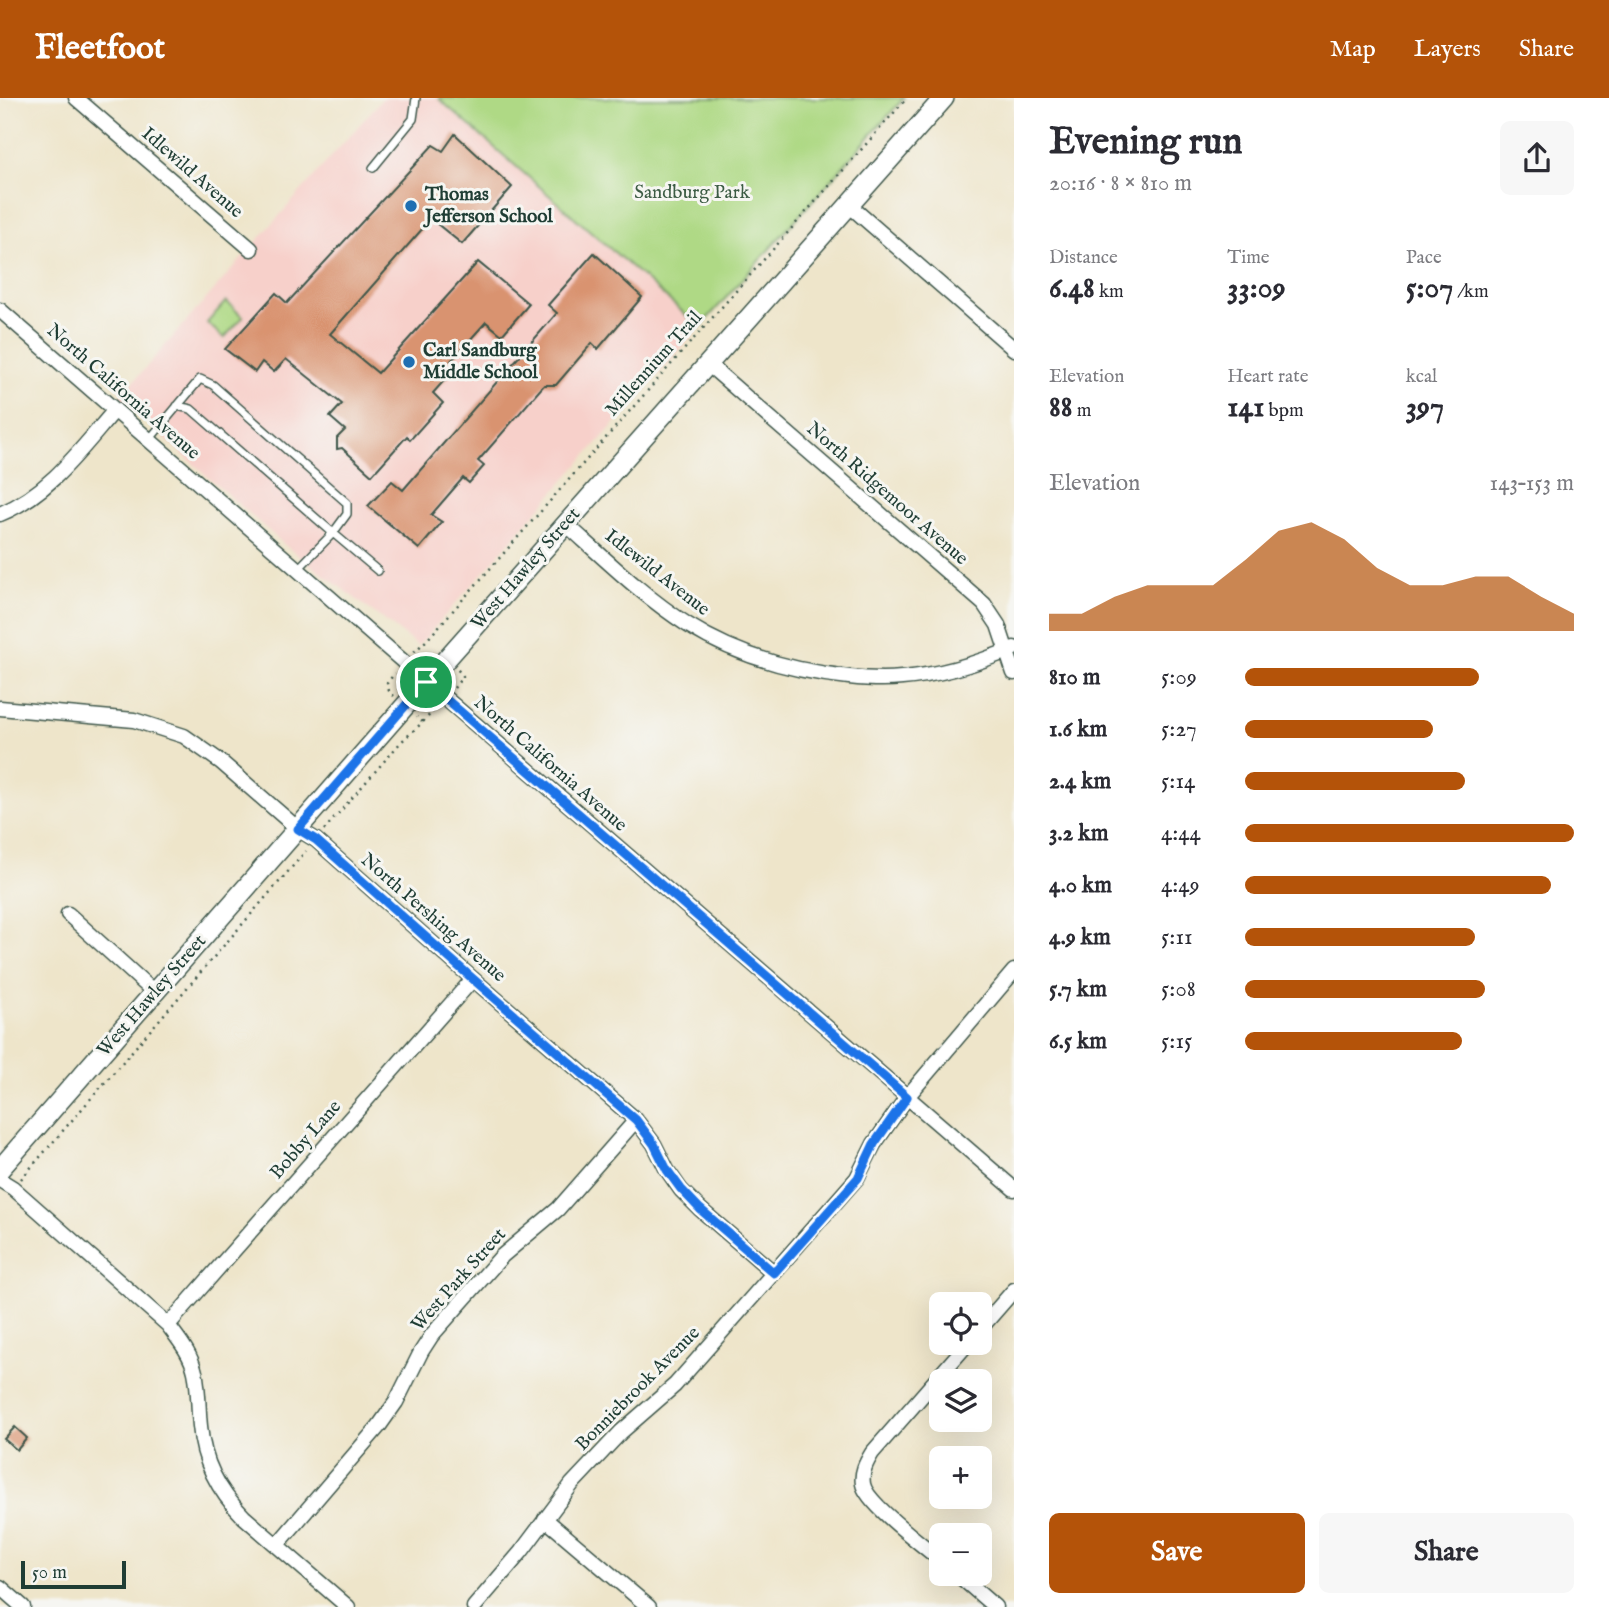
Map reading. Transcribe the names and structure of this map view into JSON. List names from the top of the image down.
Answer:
{
  "streets": {
    "street": [
      "Idlewild Avenue",
      "North California Avenue",
      "North Ridgemoor Avenue",
      "West Hawley Street",
      "North Pershing Avenue",
      "Bobby Lane",
      "West Park Street",
      "Bonniebrook Avenue"
    ],
    "path": ["Millennium Trail"]
  },
  "crossings": [
    ["Idlewild Avenue", "North Ridgemoor Avenue"],
    ["Idlewild Avenue", "West Hawley Street"],
    ["North California Avenue", "West Hawley Street"],
    ["North California Avenue", "Bonniebrook Avenue"],
    ["North Ridgemoor Avenue", "West Hawley Street"],
    ["West Hawley Street", "North Pershing Avenue"],
    ["North Pershing Avenue", "Bobby Lane"],
    ["North Pershing Avenue", "West Park Street"],
    ["North Pershing Avenue", "Bonniebrook Avenue"]
  ],
  "parks": ["Sandburg Park"],
  "places": ["Thomas Jefferson School", "Carl Sandburg Middle School"],
  "scale_bar": "50 m",
  "page": {
    "header": "Fleetfoot",
    "nav": ["Map", "Layers", "Share"],
    "heading": ["Evening run", "20:16 · 8 × 810 m"],
    "stats": [
      ["Distance", "6.48 km"],
      ["Time", "33:09"],
      ["Pace", "5:07 /km"],
      ["Elevation", "88 m"],
      ["Heart rate", "141 bpm"],
      ["kcal", "397"]
    ],
    "chart": ["Elevation", "143–153 m"],
    "list": [
      {
        "name": "810 m",
        "note": "5:09"
      },
      {
        "name": "1.6 km",
        "note": "5:27"
      },
      {
        "name": "2.4 km",
        "note": "5:14"
      },
      {
        "name": "3.2 km",
        "note": "4:44"
      },
      {
        "name": "4.0 km",
        "note": "4:49"
      },
      {
        "name": "4.9 km",
        "note": "5:11"
      },
      {
        "name": "5.7 km",
        "note": "5:08"
      },
      {
        "name": "6.5 km",
        "note": "5:15"
      }
    ],
    "map_buttons": ["+", "−"],
    "buttons": ["Save", "Share"],
    "scale": "50 m"
  }
}
